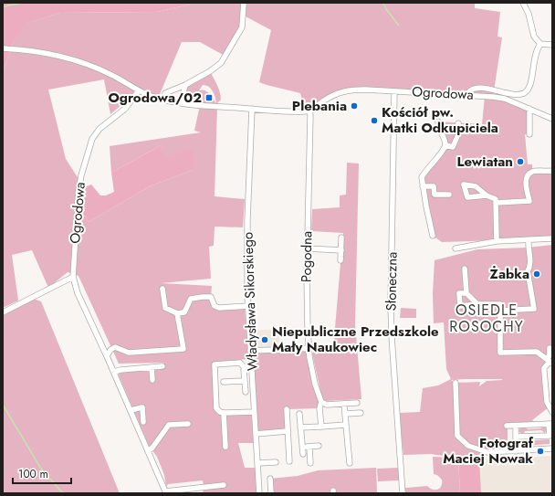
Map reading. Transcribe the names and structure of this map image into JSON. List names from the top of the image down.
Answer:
{
  "streets": {
    "street": [
      "Ogrodowa",
      "Pogodna",
      "Słoneczna",
      "Władysława Sikorskiego"
    ]
  },
  "crossings": [
    ["Ogrodowa", "Pogodna"],
    ["Ogrodowa", "Słoneczna"]
  ],
  "districts": ["OSIEDLE ROSOCHY"],
  "places": {
    "transit": ["Ogrodowa/02"],
    "other": [
      "Plebania",
      "Kościół pw. Matki Odkupiciela",
      "Lewiatan",
      "Żabka",
      "Niepubliczne Przedszkole Mały Naukowiec",
      "Fotograf Maciej Nowak"
    ]
  },
  "scale_bar": "100 m"
}
